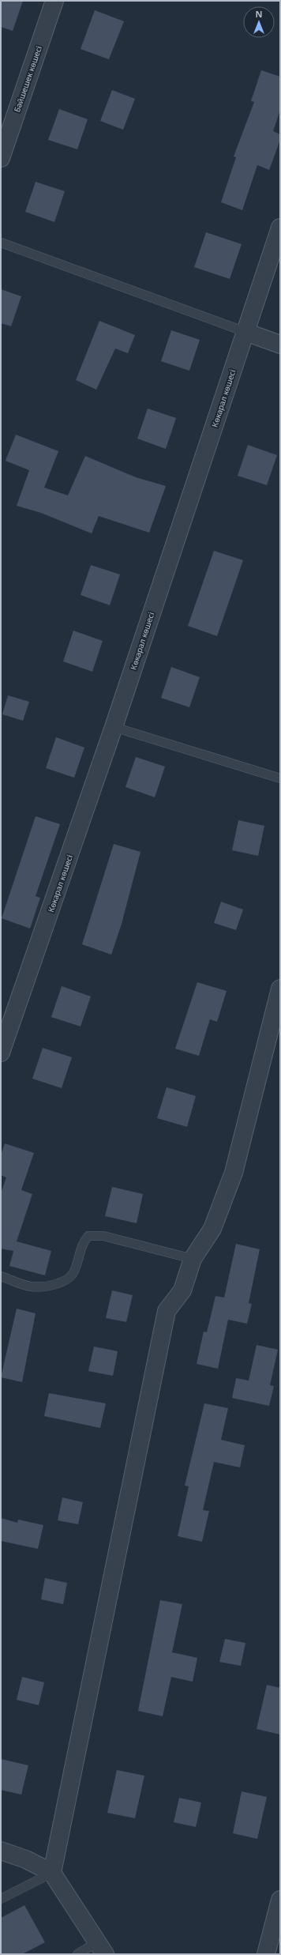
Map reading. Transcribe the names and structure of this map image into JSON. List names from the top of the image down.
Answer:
{
  "streets": {
    "street": ["Бәйшешек көшесі", "Көкарал көшесі"]
  },
  "north": "top"
}
